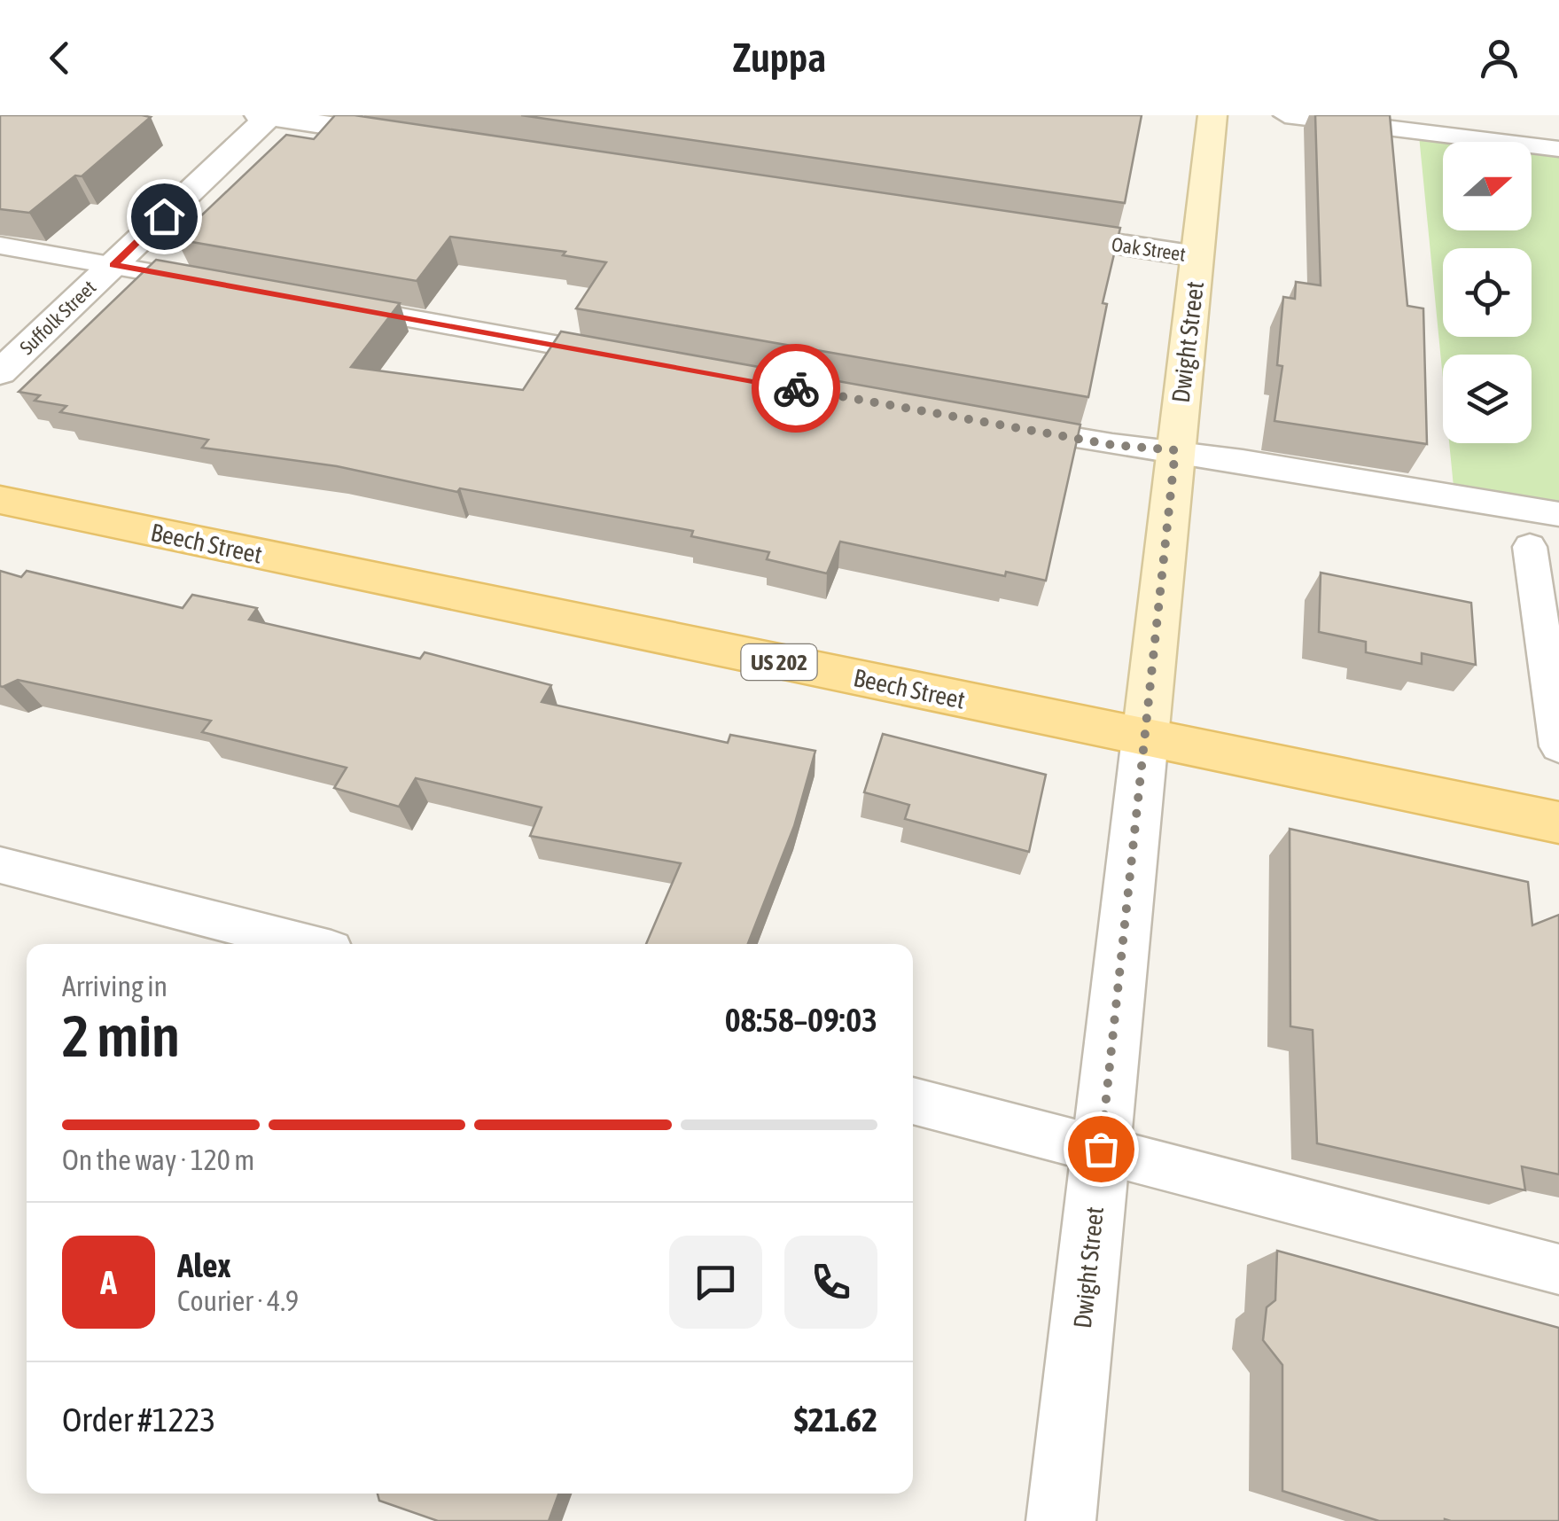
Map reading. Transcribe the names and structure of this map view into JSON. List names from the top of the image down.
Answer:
{
  "streets": {
    "main road": ["Dwight Street", "Beech Street", "US 202"],
    "street": ["Oak Street", "Suffolk Street"]
  },
  "crossings": [
    ["Oak Street", "Dwight Street"],
    ["Dwight Street", "Beech Street"]
  ],
  "north": "right",
  "page": {
    "header": "Zuppa",
    "heading": ["2 min", "Arriving in", "08:58–09:03"],
    "panel": [
      "Alex",
      "Courier · 4.9",
      "Order #1223",
      "$21.62"
    ],
    "bar": "On the way · 120 m",
    "round": "A"
  }
}
